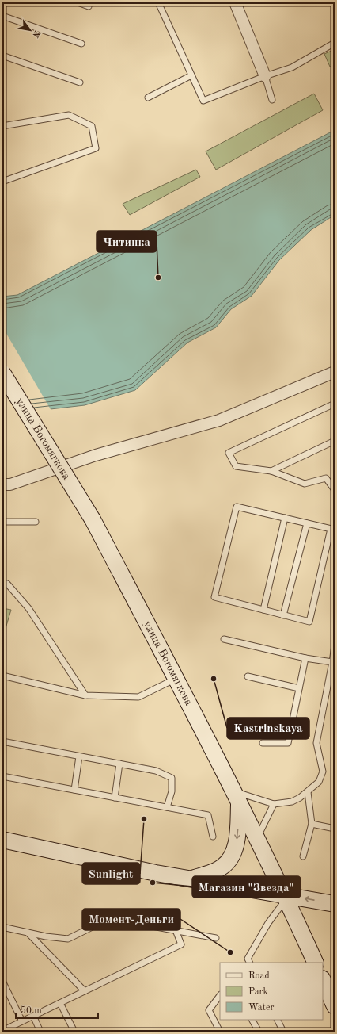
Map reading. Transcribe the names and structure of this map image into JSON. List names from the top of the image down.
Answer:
{
  "streets": {
    "main road": ["улица Богомягкова"]
  },
  "places": [
    "Читинка",
    "Kastrinskaya",
    "Sunlight",
    "Магазин \"Звезда\"",
    "Момент-Деньги"
  ],
  "legend": ["Road", "Park", "Water"],
  "scale_bar": "50 m",
  "north": "bottom right"
}
